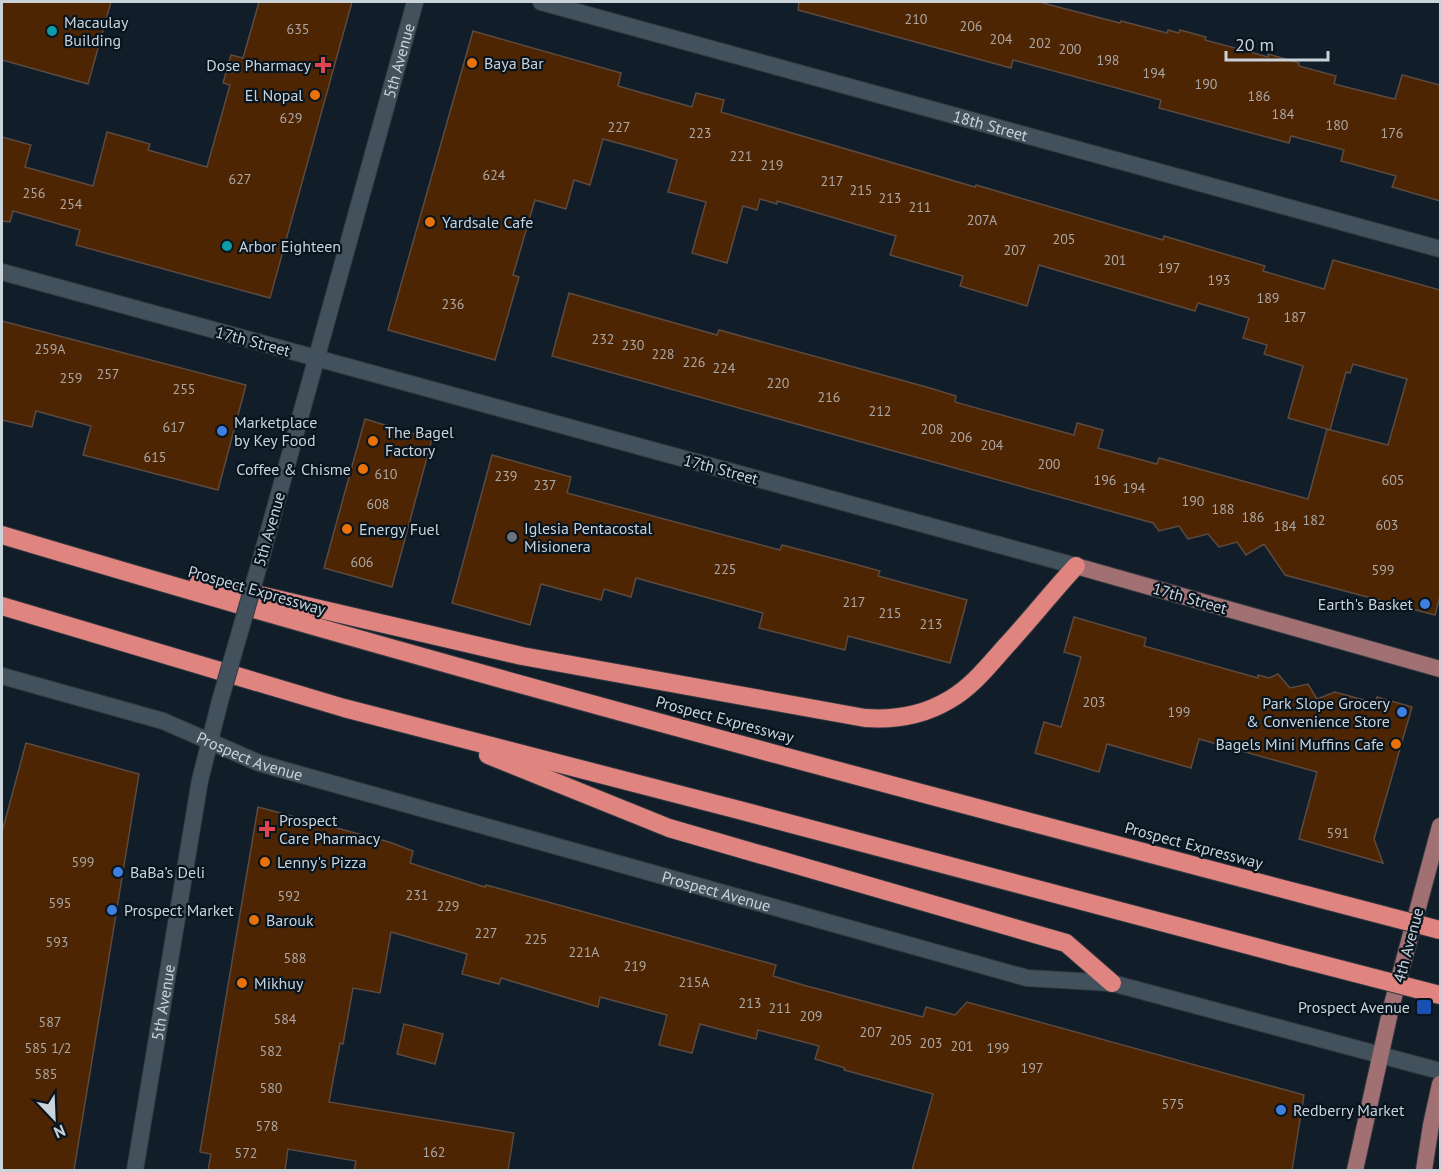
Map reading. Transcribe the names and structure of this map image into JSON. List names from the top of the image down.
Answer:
{
  "streets": {
    "highway": ["Prospect Expressway"],
    "main road": ["17th Street", "4th Avenue"],
    "street": ["5th Avenue", "18th Street", "Prospect Avenue"]
  },
  "crossings": [
    ["5th Avenue", "17th Street"],
    ["5th Avenue", "Prospect Avenue"],
    ["Prospect Avenue", "4th Avenue"]
  ],
  "places": {
    "other": [
      "Macaulay Building",
      "Baya Bar",
      "El Nopal",
      "Yardsale Cafe",
      "Arbor Eighteen",
      "Marketplace by Key Food",
      "The Bagel Factory",
      "Coffee & Chisme",
      "Energy Fuel",
      "Iglesia Pentacostal Misionera",
      "Earth's Basket",
      "Park Slope Grocery & Convenience Store",
      "Bagels Mini Muffins Cafe",
      "Lenny's Pizza",
      "BaBa’s Deli",
      "Prospect Market",
      "Barouk",
      "Mikhuy",
      "Redberry Market"
    ],
    "health": ["Dose Pharmacy", "Prospect Care Pharmacy"],
    "transit": ["Prospect Avenue"]
  },
  "house_numbers": [
    "210",
    "206",
    "635",
    "204",
    "202",
    "200",
    "198",
    "194",
    "190",
    "186",
    "184",
    "629",
    "180",
    "227",
    "223",
    "176",
    "221",
    "219",
    "624",
    "627",
    "217",
    "215",
    "256",
    "213",
    "254",
    "211",
    "207A",
    "205",
    "207",
    "201",
    "197",
    "193",
    "189",
    "236",
    "187",
    "232",
    "230",
    "259A",
    "228",
    "226",
    "224",
    "257",
    "259",
    "220",
    "255",
    "216",
    "212",
    "617",
    "208",
    "206",
    "204",
    "615",
    "200",
    "610",
    "239",
    "196",
    "605",
    "237",
    "194",
    "190",
    "608",
    "188",
    "186",
    "182",
    "603",
    "184",
    "606",
    "225",
    "599",
    "217",
    "215",
    "213",
    "203",
    "199",
    "591",
    "599",
    "231",
    "592",
    "595",
    "229",
    "227",
    "225",
    "593",
    "221A",
    "588",
    "219",
    "215A",
    "213",
    "211",
    "209",
    "584",
    "587",
    "207",
    "205",
    "203",
    "201",
    "585 1/2",
    "199",
    "582",
    "197",
    "585",
    "580",
    "575",
    "578",
    "162",
    "572"
  ],
  "scale_bar": "20 m",
  "north": "bottom right"
}
